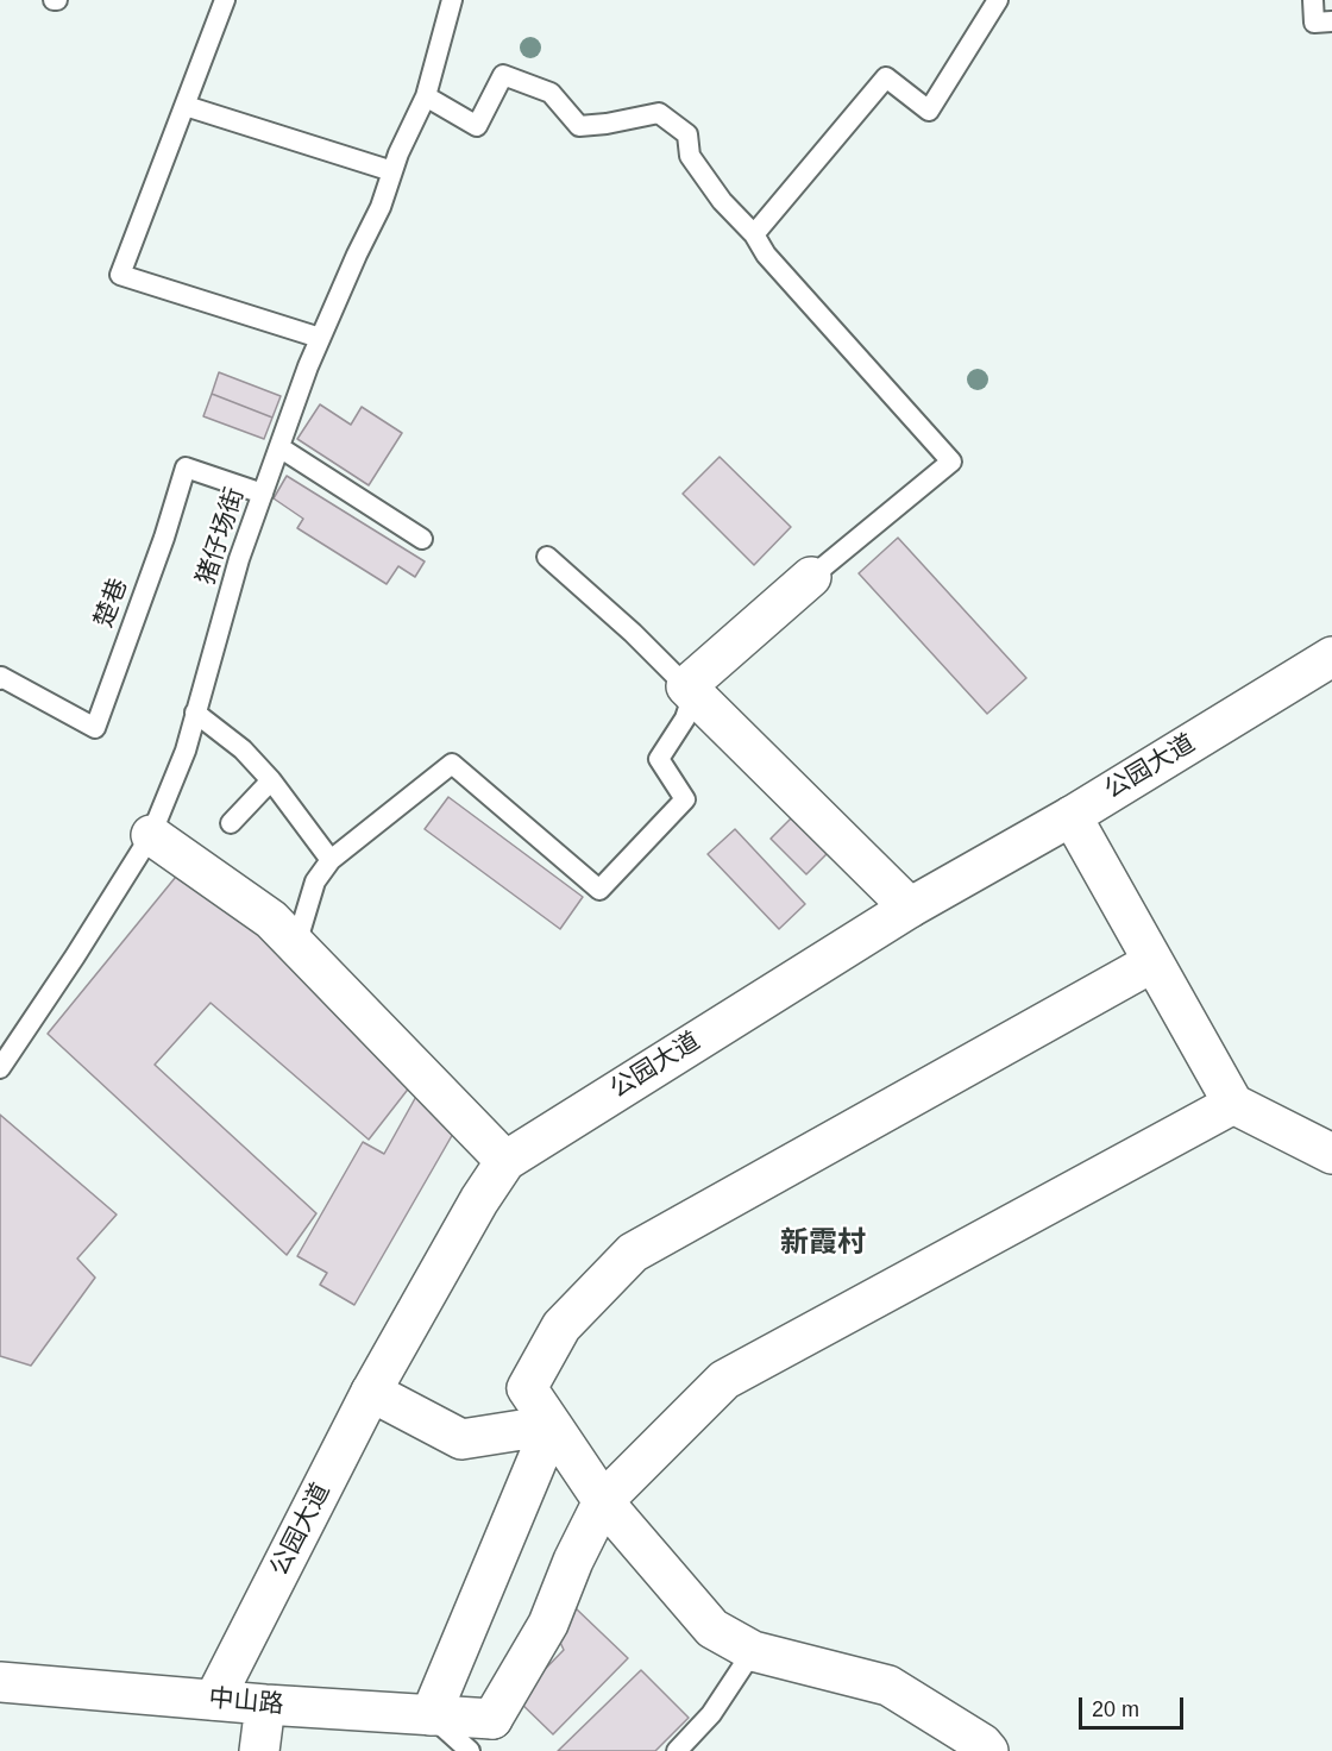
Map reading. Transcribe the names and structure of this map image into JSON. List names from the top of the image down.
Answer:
{
  "streets": {
    "street": ["公园大道", "中山路"],
    "lane": ["猪仔场街", "楚巷"]
  },
  "crossings": [
    ["猪仔场街", "楚巷"],
    ["公园大道", "中山路"]
  ],
  "districts": ["新霞村"],
  "scale_bar": "20 m"
}
